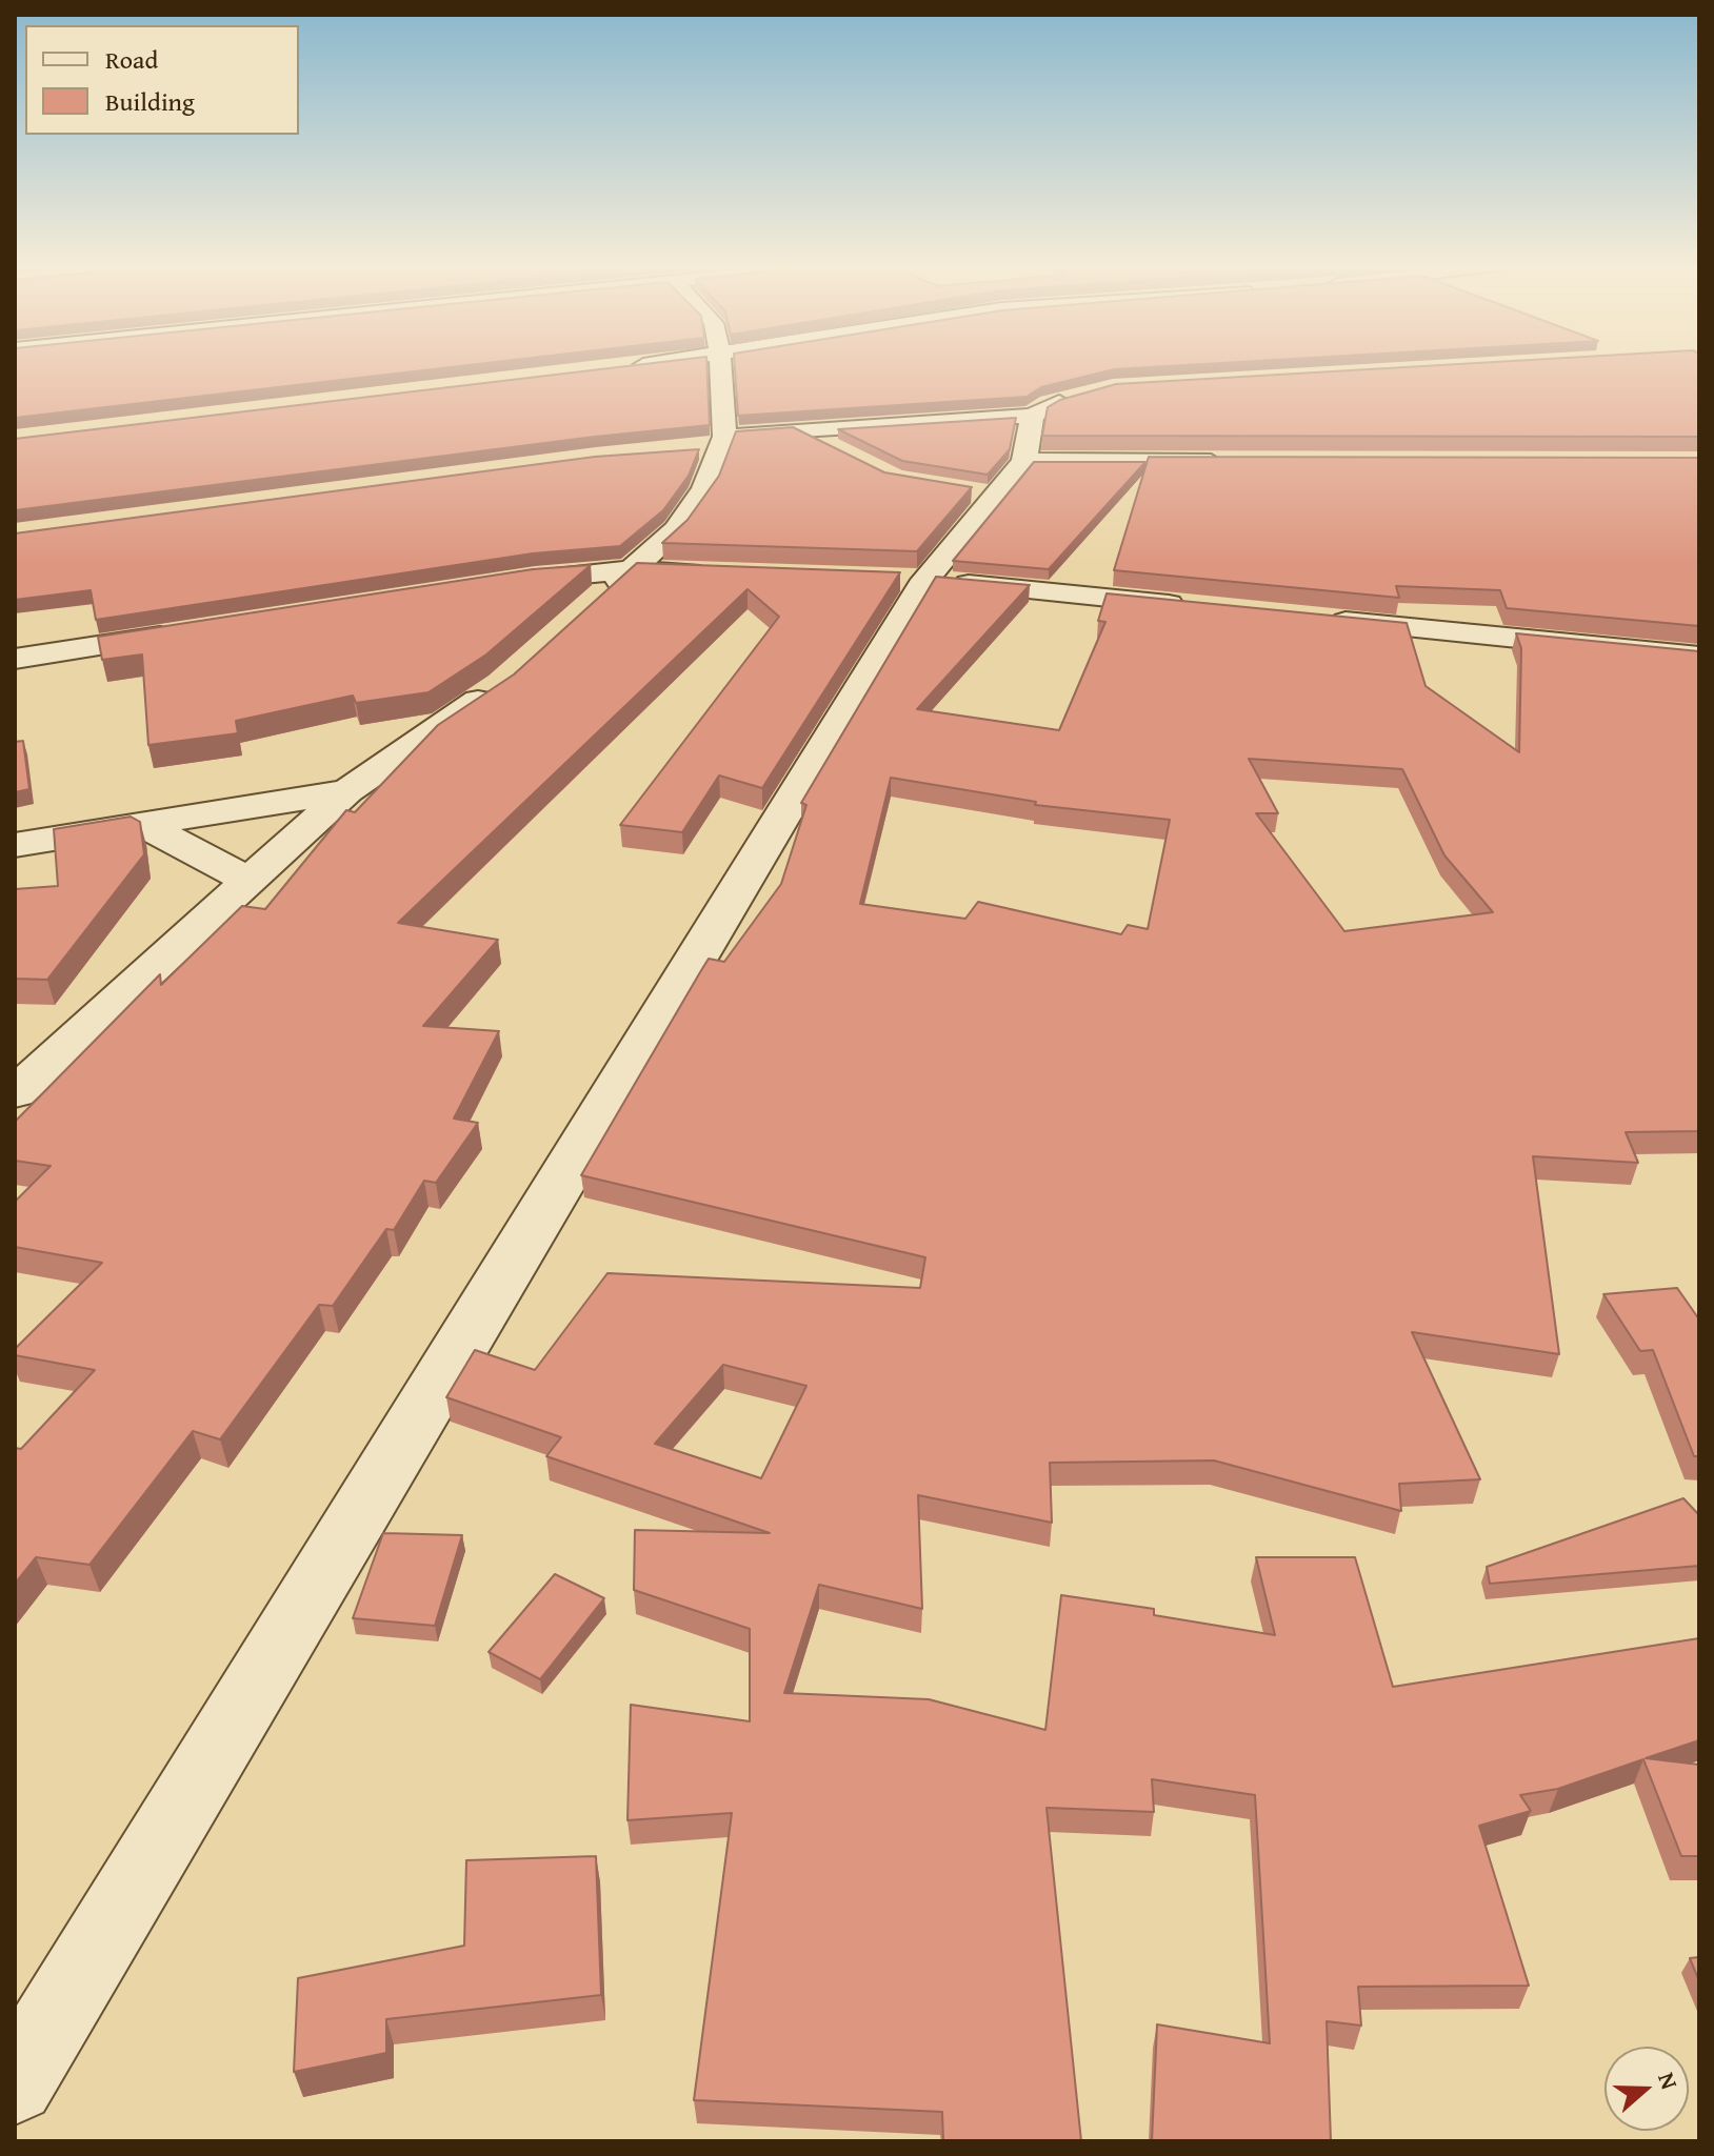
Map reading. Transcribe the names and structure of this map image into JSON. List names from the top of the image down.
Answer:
{
  "legend": ["Road", "Building"],
  "north": "right"
}
